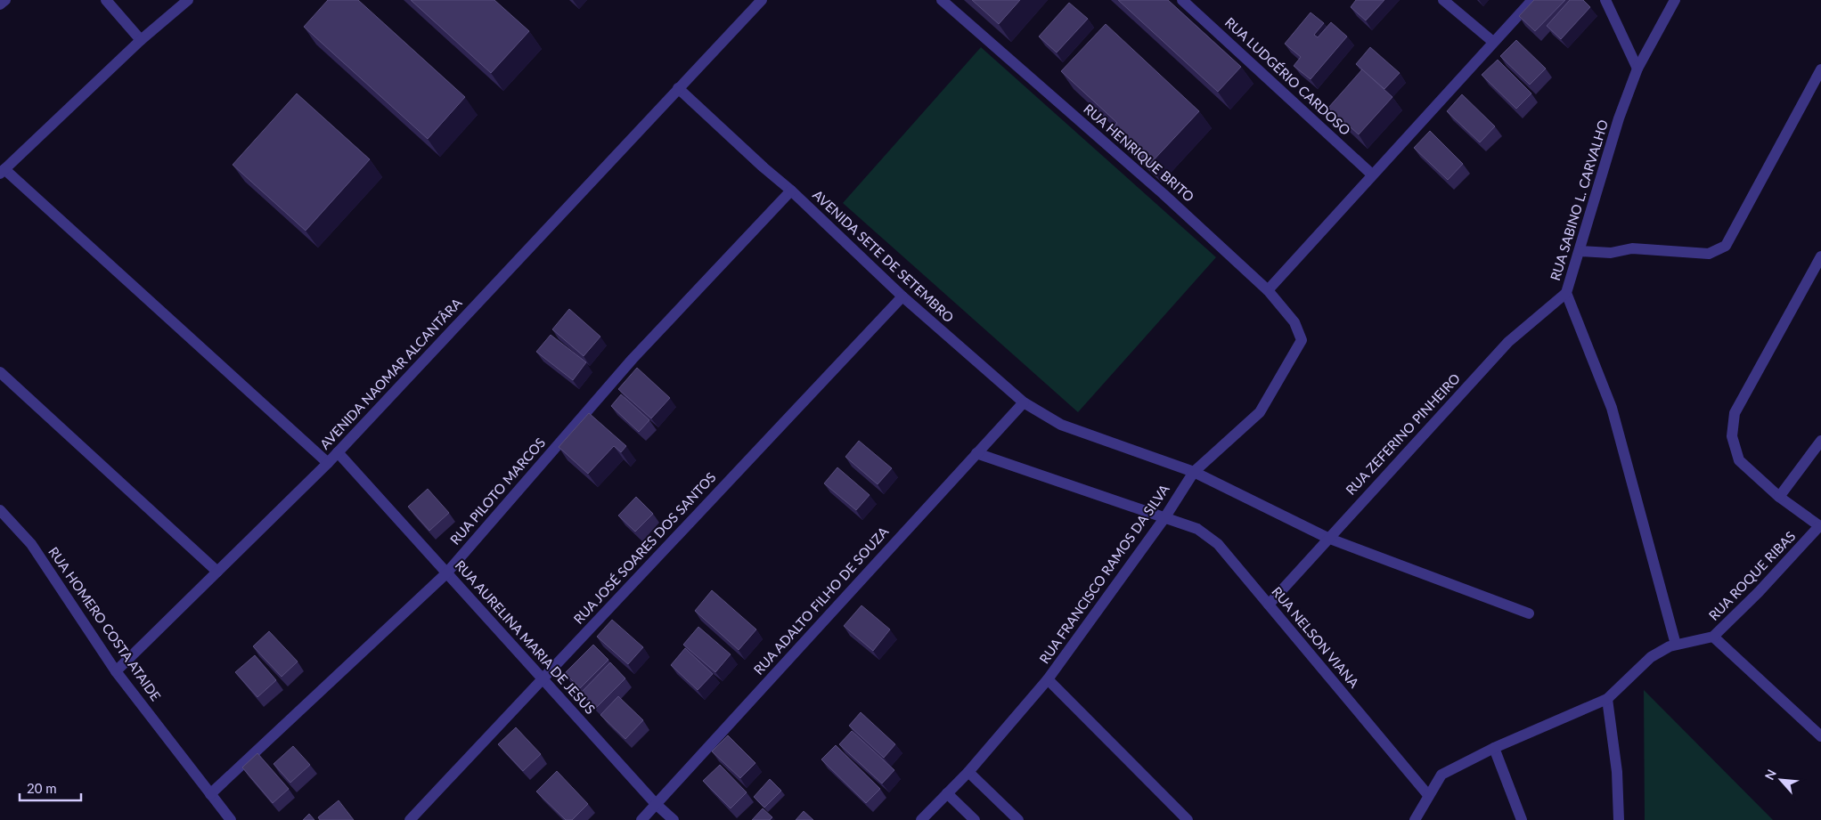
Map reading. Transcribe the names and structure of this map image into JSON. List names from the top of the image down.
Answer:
{
  "streets": {
    "street": [
      "RUA LUDGÉRIO CARDOSO",
      "RUA HENRIQUE BRITO",
      "RUA SABINO L. CARVALHO",
      "AVENIDA SETE DE SETEMBRO",
      "AVENIDA NAOMAR ALCANTÂRA",
      "RUA ZEFERINO PINHEIRO",
      "RUA PILOTO MARCOS",
      "RUA JOSÉ SOARES DOS SANTOS",
      "RUA FRANCISCO RAMOS DA SILVA",
      "RUA ROQUE RIBAS",
      "RUA ADALTO FILHO DE SOUZA",
      "RUA HOMERO COSTA ATAIDE",
      "RUA AURELINA MARIA DE JESUS",
      "RUA NELSON VIANA"
    ]
  },
  "crossings": [
    ["RUA HENRIQUE BRITO", "RUA FRANCISCO RAMOS DA SILVA"],
    ["RUA SABINO L. CARVALHO", "RUA ZEFERINO PINHEIRO"],
    ["RUA SABINO L. CARVALHO", "RUA ROQUE RIBAS"],
    ["AVENIDA SETE DE SETEMBRO", "AVENIDA NAOMAR ALCANTÂRA"],
    ["AVENIDA SETE DE SETEMBRO", "RUA ZEFERINO PINHEIRO"],
    ["AVENIDA SETE DE SETEMBRO", "RUA PILOTO MARCOS"],
    ["AVENIDA SETE DE SETEMBRO", "RUA JOSÉ SOARES DOS SANTOS"],
    ["AVENIDA SETE DE SETEMBRO", "RUA FRANCISCO RAMOS DA SILVA"],
    ["AVENIDA SETE DE SETEMBRO", "RUA ADALTO FILHO DE SOUZA"],
    ["AVENIDA NAOMAR ALCANTÂRA", "RUA HOMERO COSTA ATAIDE"],
    ["AVENIDA NAOMAR ALCANTÂRA", "RUA AURELINA MARIA DE JESUS"],
    ["RUA ZEFERINO PINHEIRO", "RUA NELSON VIANA"],
    ["RUA PILOTO MARCOS", "RUA HOMERO COSTA ATAIDE"],
    ["RUA PILOTO MARCOS", "RUA AURELINA MARIA DE JESUS"],
    ["RUA JOSÉ SOARES DOS SANTOS", "RUA AURELINA MARIA DE JESUS"],
    ["RUA FRANCISCO RAMOS DA SILVA", "RUA NELSON VIANA"],
    ["RUA ADALTO FILHO DE SOUZA", "RUA AURELINA MARIA DE JESUS"],
    ["RUA ADALTO FILHO DE SOUZA", "RUA NELSON VIANA"]
  ],
  "scale_bar": "20 m",
  "north": "top left"
}
